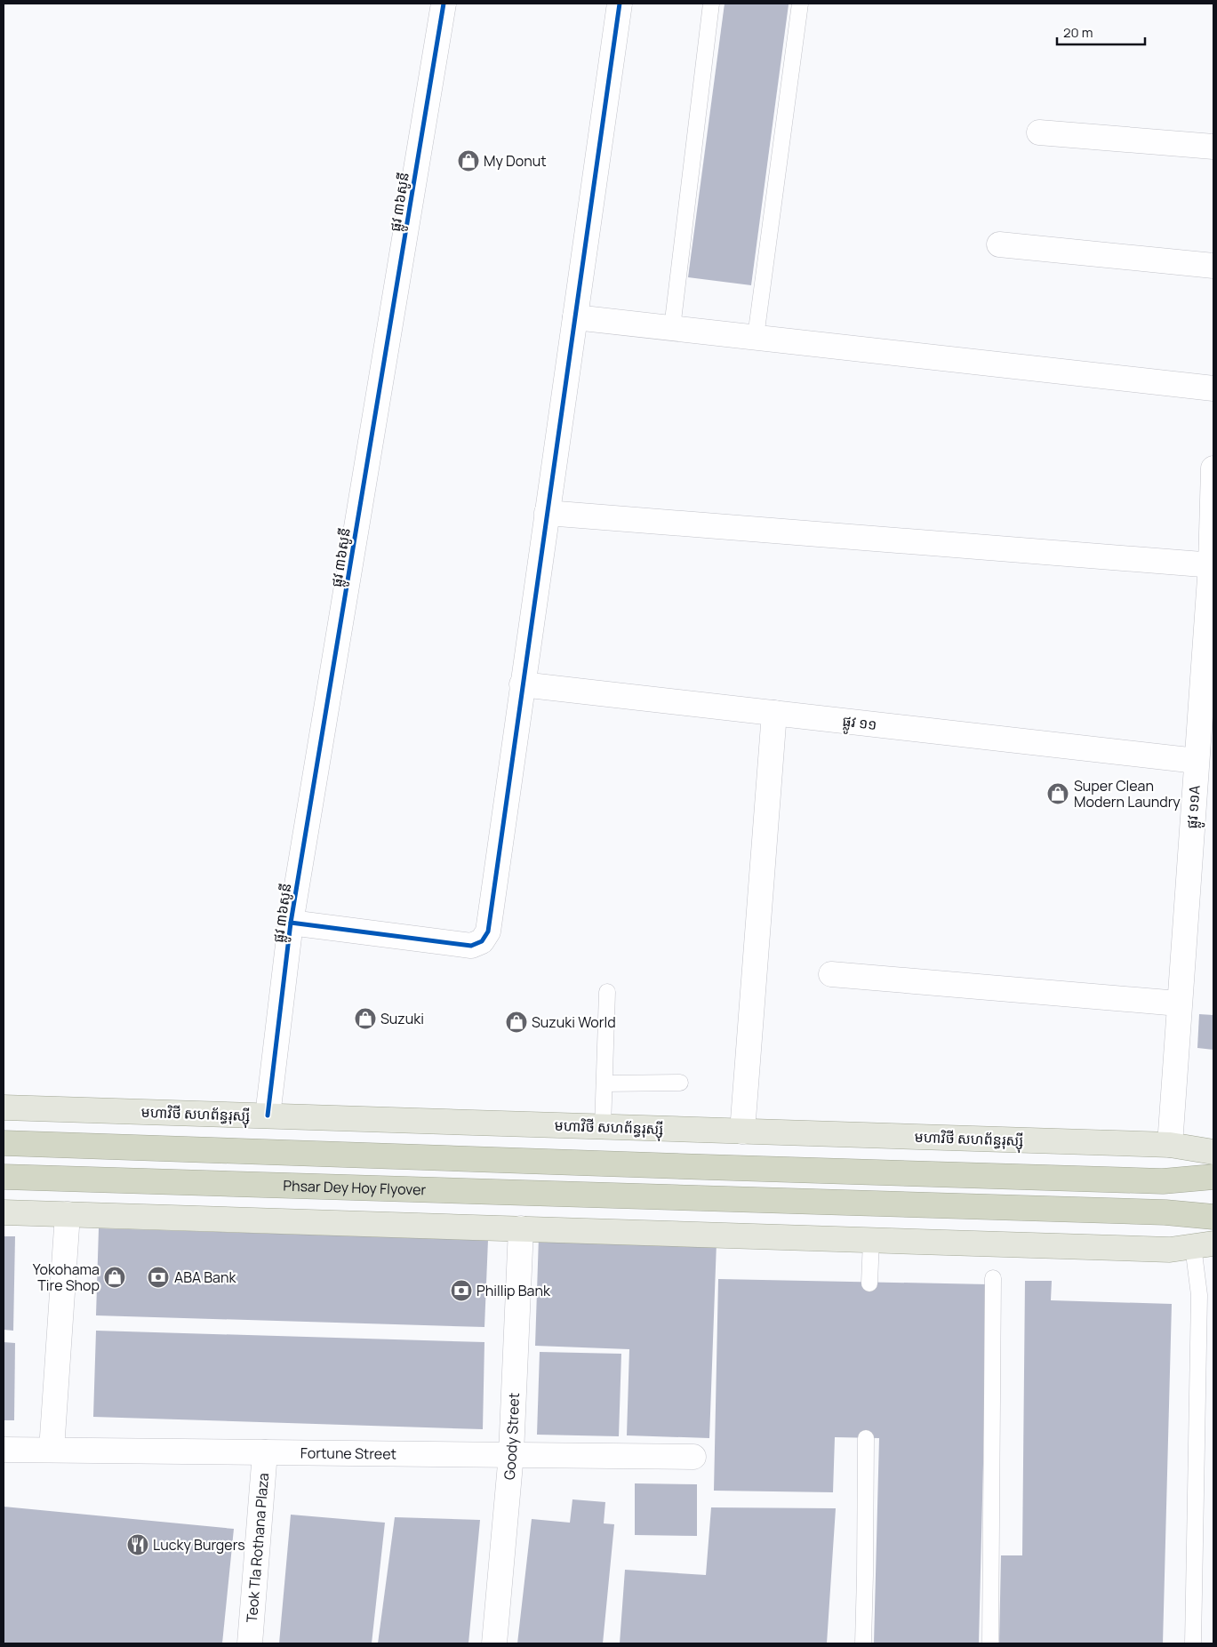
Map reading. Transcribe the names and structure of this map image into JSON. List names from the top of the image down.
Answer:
{
  "streets": {
    "highway": ["Phsar Dey Hoy Flyover"],
    "main road": ["មហាវិថី សហព័ន្ធរុស្ស៊ី"],
    "street": [
      "ផ្លូវ ៣៦សូនី",
      "ផ្លូវ ១១",
      "ផ្លូវ ១១A",
      "Goody Street",
      "Fortune Street",
      "Teok Tla Rothana Plaza"
    ]
  },
  "crossings": [
    ["ផ្លូវ ៣៦សូនី", "មហាវិថី សហព័ន្ធរុស្ស៊ី"],
    ["ផ្លូវ ១១", "ផ្លូវ ១១A"],
    ["ផ្លូវ ១១A", "មហាវិថី សហព័ន្ធរុស្ស៊ី"],
    ["Goody Street", "Fortune Street"],
    ["Fortune Street", "Teok Tla Rothana Plaza"]
  ],
  "places": {
    "shop": [
      "My Donut",
      "Super Clean Modern Laundry",
      "Suzuki",
      "Suzuki World",
      "Yokohama Tire Shop"
    ],
    "bank": ["ABA Bank", "Phillip Bank"],
    "restaurant": ["Lucky Burgers"]
  },
  "scale_bar": "20 m"
}
